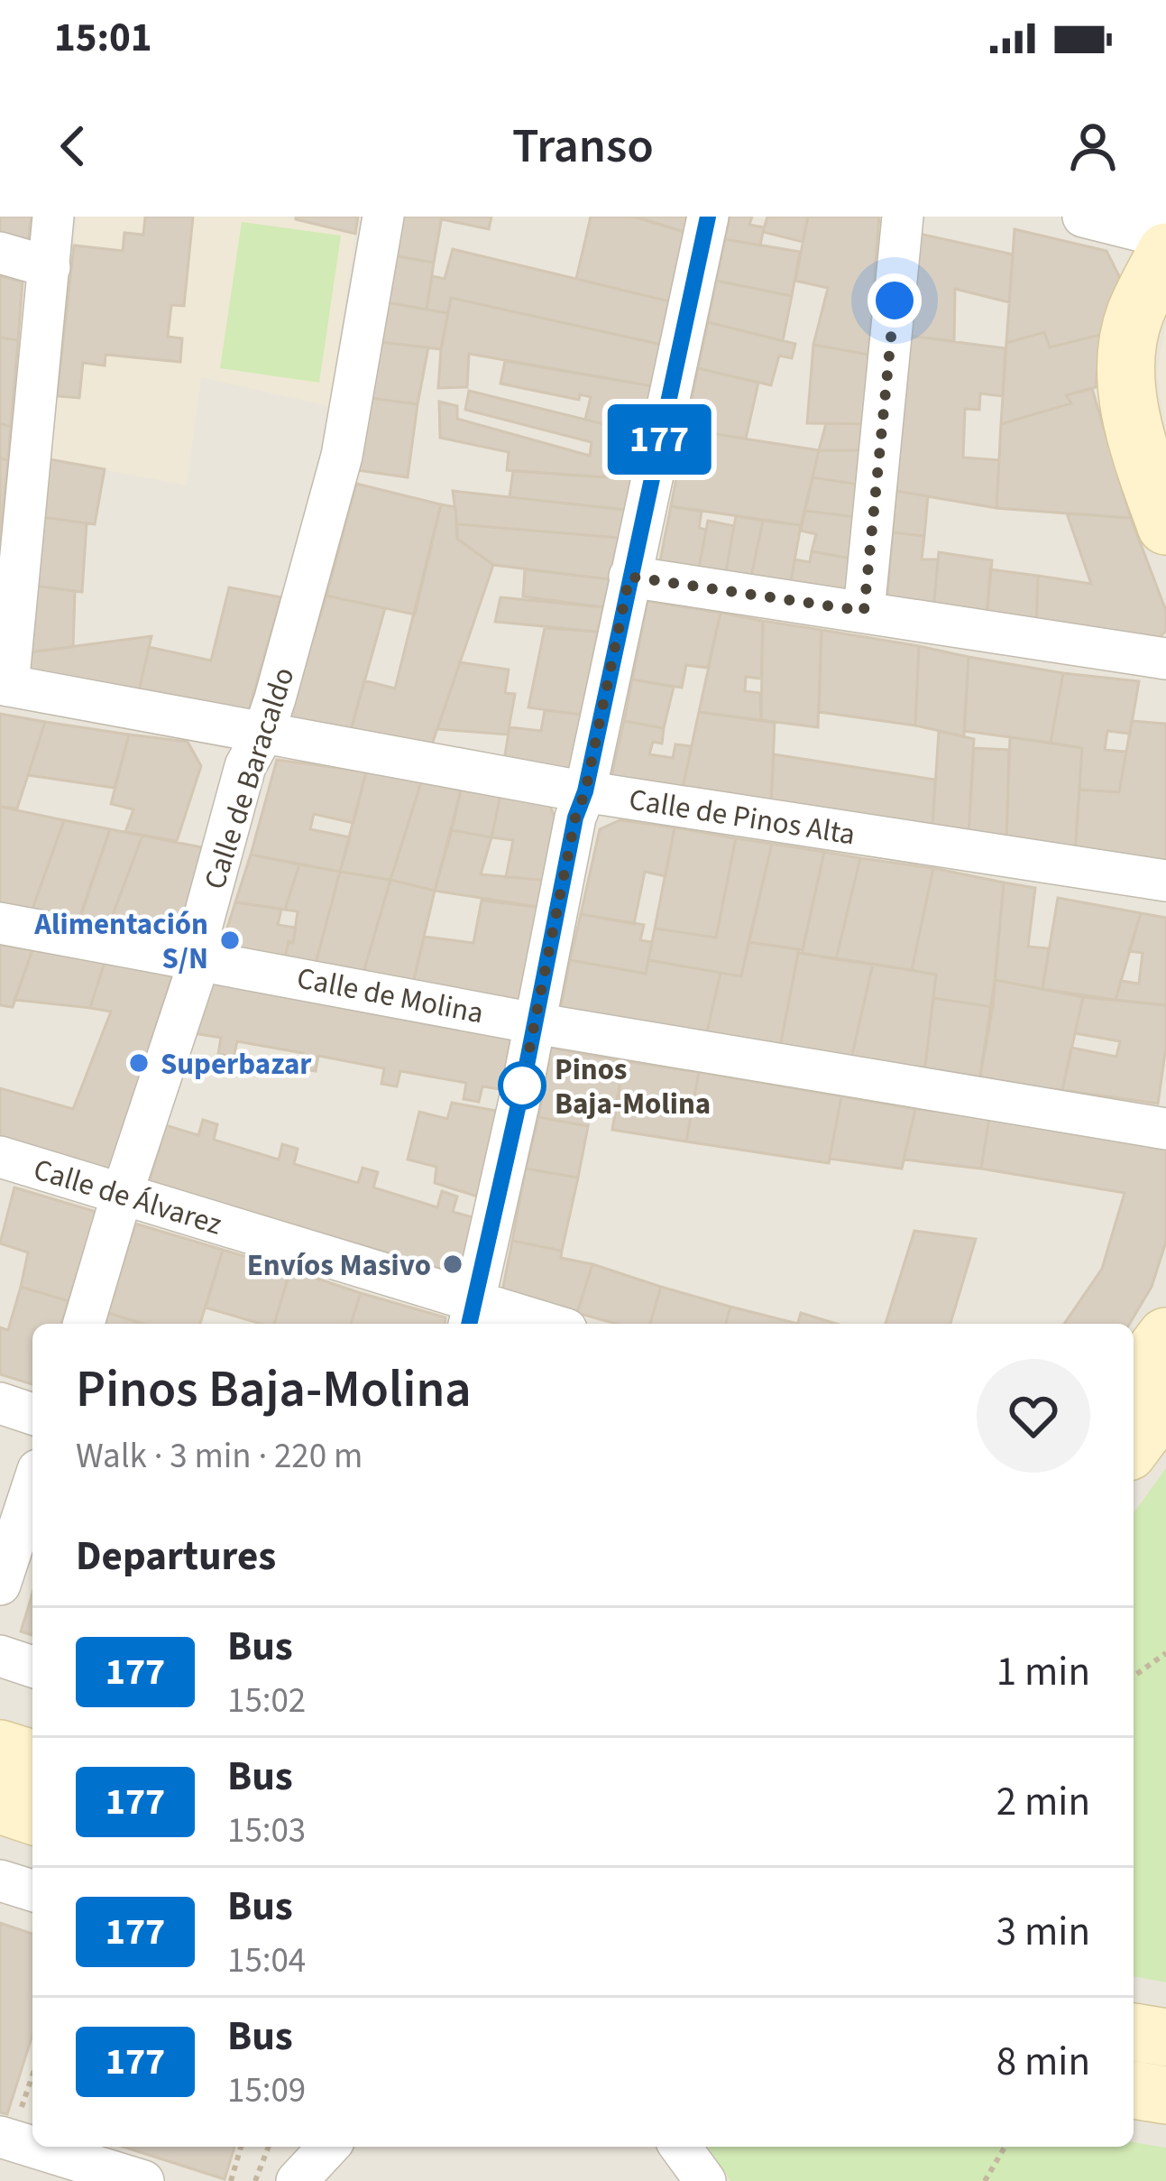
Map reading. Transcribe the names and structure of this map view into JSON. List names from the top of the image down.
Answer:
{
  "streets": {
    "street": [
      "Calle de Baracaldo",
      "Calle de Pinos Alta",
      "Calle de Molina",
      "Calle de Álvarez"
    ]
  },
  "crossings": [
    ["Calle de Baracaldo", "Calle de Pinos Alta"],
    ["Calle de Baracaldo", "Calle de Molina"],
    ["Calle de Baracaldo", "Calle de Álvarez"]
  ],
  "places": [
    "Alimentación S/N",
    "Superbazar",
    "Pinos Baja-Molina",
    "Envíos Masivo"
  ],
  "lines": ["bus line 177"],
  "page": {
    "status": "15:01",
    "header": "Transo",
    "on_map": "177",
    "heading": [
      ["Pinos Baja-Molina", "Walk · 3 min · 220 m"],
      "Departures"
    ],
    "list": [
      {
        "mark": "177",
        "name": "Bus",
        "note": "15:02",
        "value": "1 min"
      },
      {
        "mark": "177",
        "name": "Bus",
        "note": "15:03",
        "value": "2 min"
      },
      {
        "mark": "177",
        "name": "Bus",
        "note": "15:04",
        "value": "3 min"
      },
      {
        "mark": "177",
        "name": "Bus",
        "note": "15:09",
        "value": "8 min"
      }
    ]
  }
}
